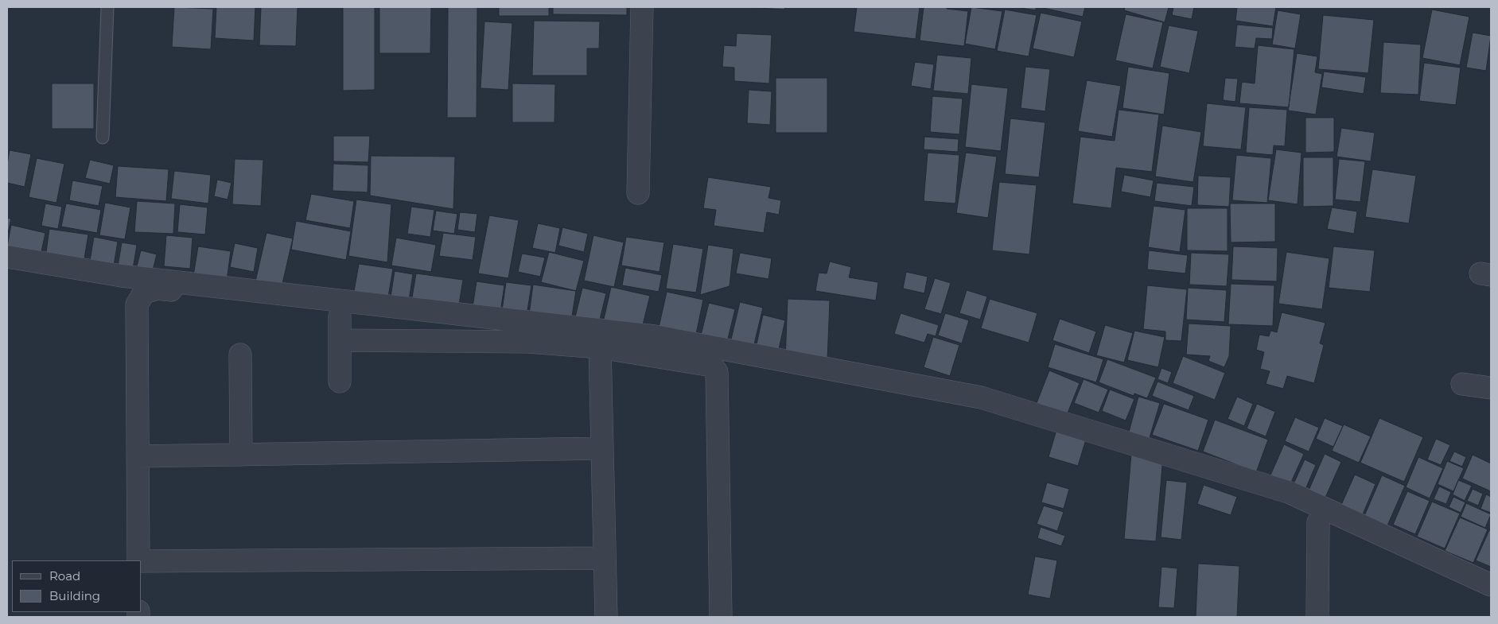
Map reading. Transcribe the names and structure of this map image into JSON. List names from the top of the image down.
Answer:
{
  "legend": ["Road", "Building"]
}
